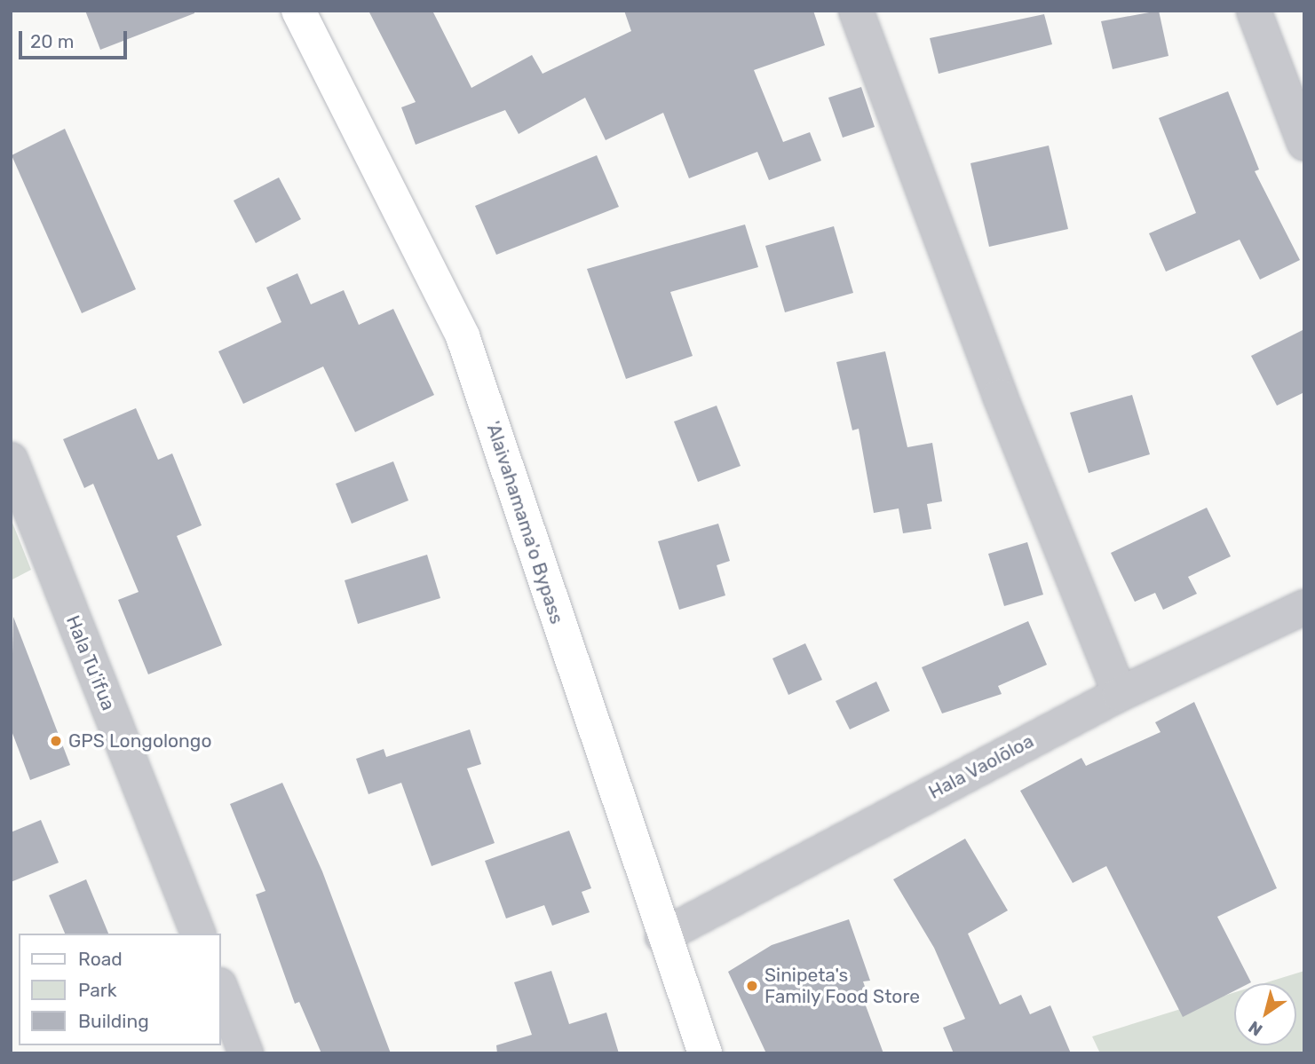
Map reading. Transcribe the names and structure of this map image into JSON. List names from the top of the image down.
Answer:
{
  "streets": {
    "main road": ["'Alaivahamama'o Bypass"],
    "street": ["Hala Tu'ifua", "Hala Vaolōloa"]
  },
  "crossings": [
    ["'Alaivahamama'o Bypass", "Hala Vaolōloa"]
  ],
  "places": ["GPS Longolongo", "Sinipeta's Family Food Store"],
  "legend": ["Road", "Park", "Building"],
  "scale_bar": "20 m",
  "north": "bottom left"
}
